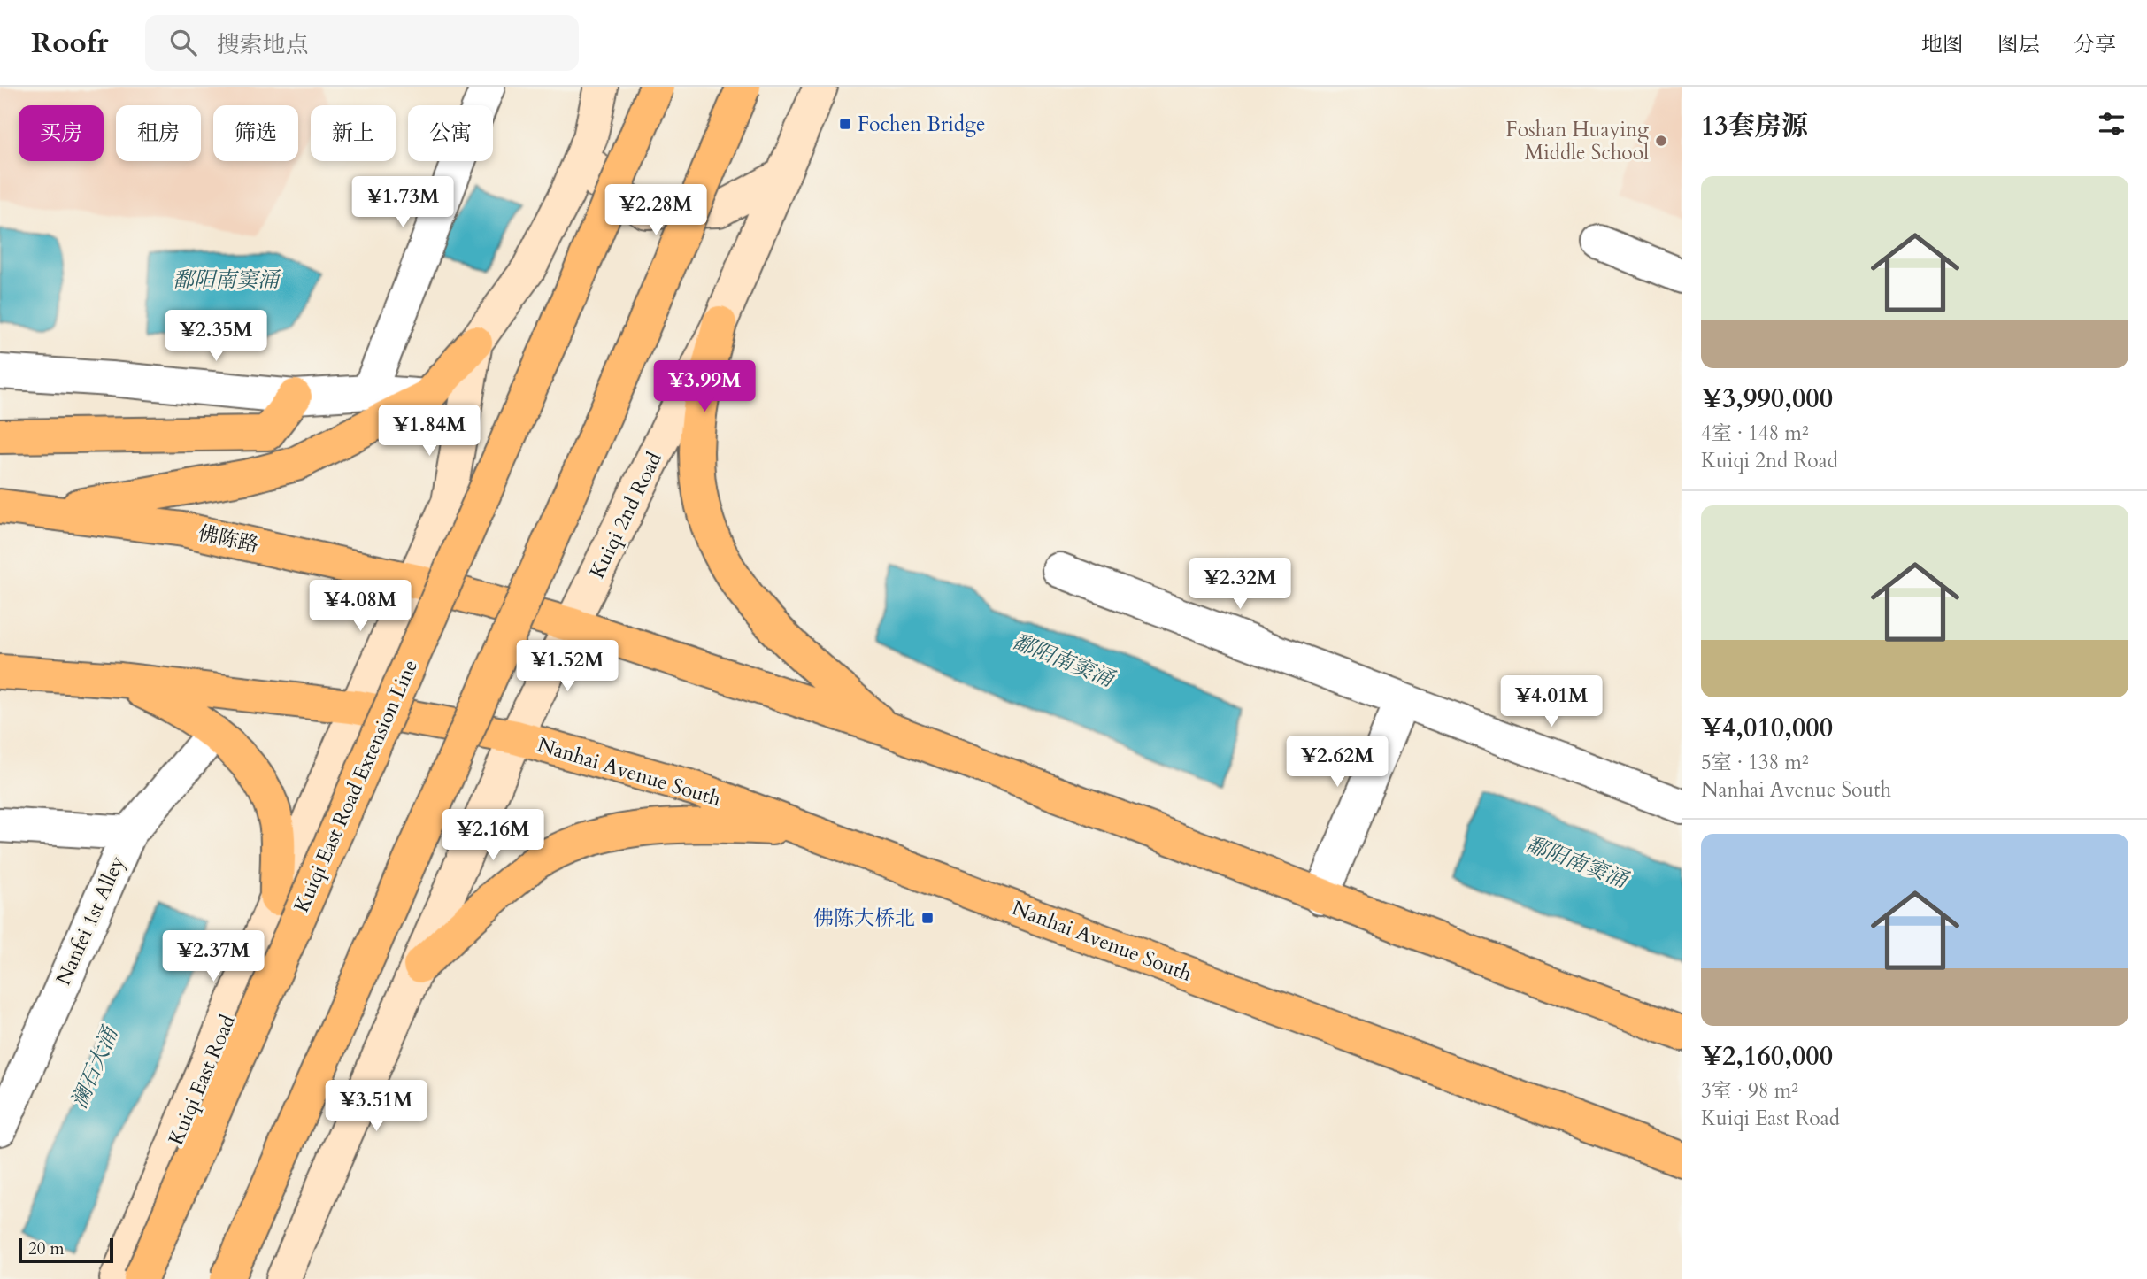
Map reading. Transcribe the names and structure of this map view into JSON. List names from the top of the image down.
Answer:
{
  "streets": {
    "highway": ["佛陈路", "Nanhai Avenue South", "Kuiqi East Road Extension Line"],
    "main road": ["Kuiqi 2nd Road", "Kuiqi East Road"],
    "street": ["Nanfei 1st Alley"]
  },
  "crossings": [
    ["Kuiqi 2nd Road", "佛陈路"],
    ["Kuiqi 2nd Road", "Nanhai Avenue South"],
    ["佛陈路", "Kuiqi East Road"],
    ["Nanhai Avenue South", "Kuiqi East Road"]
  ],
  "water": ["鄱阳南窦涌", "澜石大涌"],
  "places": {
    "transit": ["Fochen Bridge", "佛陈大桥北"],
    "other": ["Foshan Huaying Middle School"]
  },
  "scale_bar": "20 m",
  "page": {
    "header": "Roofr",
    "search": "搜索地点",
    "nav": ["地图", "图层", "分享"],
    "heading": "13套房源",
    "chip": [
      "买房",
      "租房",
      "筛选",
      "新上",
      "公寓"
    ],
    "list": [
      {
        "name": "¥3,990,000",
        "note": "4室 · 148 m² · Kuiqi 2nd Road"
      },
      {
        "name": "¥4,010,000",
        "note": "5室 · 138 m² · Nanhai Avenue South"
      },
      {
        "name": "¥2,160,000",
        "note": "3室 · 98 m² · Kuiqi East Road"
      }
    ],
    "price": [
      "¥1.73M",
      "¥2.28M",
      "¥2.35M",
      "¥3.99M",
      "¥1.84M",
      "¥2.32M",
      "¥4.08M",
      "¥1.52M",
      "¥4.01M",
      "¥2.62M",
      "¥2.16M",
      "¥2.37M",
      "¥3.51M"
    ],
    "scale": "20 m"
  }
}
